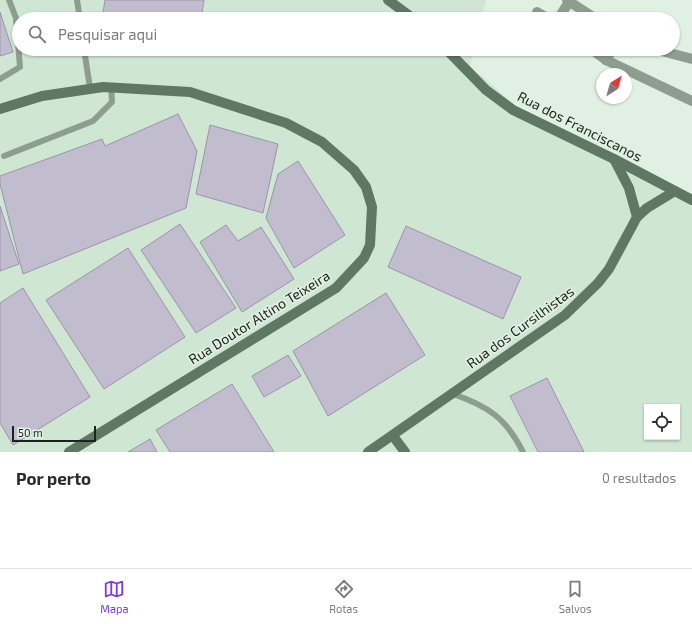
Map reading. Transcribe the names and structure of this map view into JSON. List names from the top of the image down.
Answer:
{
  "streets": {
    "street": ["Rua dos Franciscanos", "Rua Doutor Altino Teixeira", "Rua dos Cursilhistas"]
  },
  "crossings": [
    ["Rua dos Franciscanos", "Rua dos Cursilhistas"]
  ],
  "scale_bar": "50 m",
  "north": "top right",
  "page": {
    "search": "Pesquisar aqui",
    "scale": "50 m",
    "heading": ["Por perto", "0 resultados"],
    "nav": ["Mapa", "Rotas", "Salvos"]
  }
}
